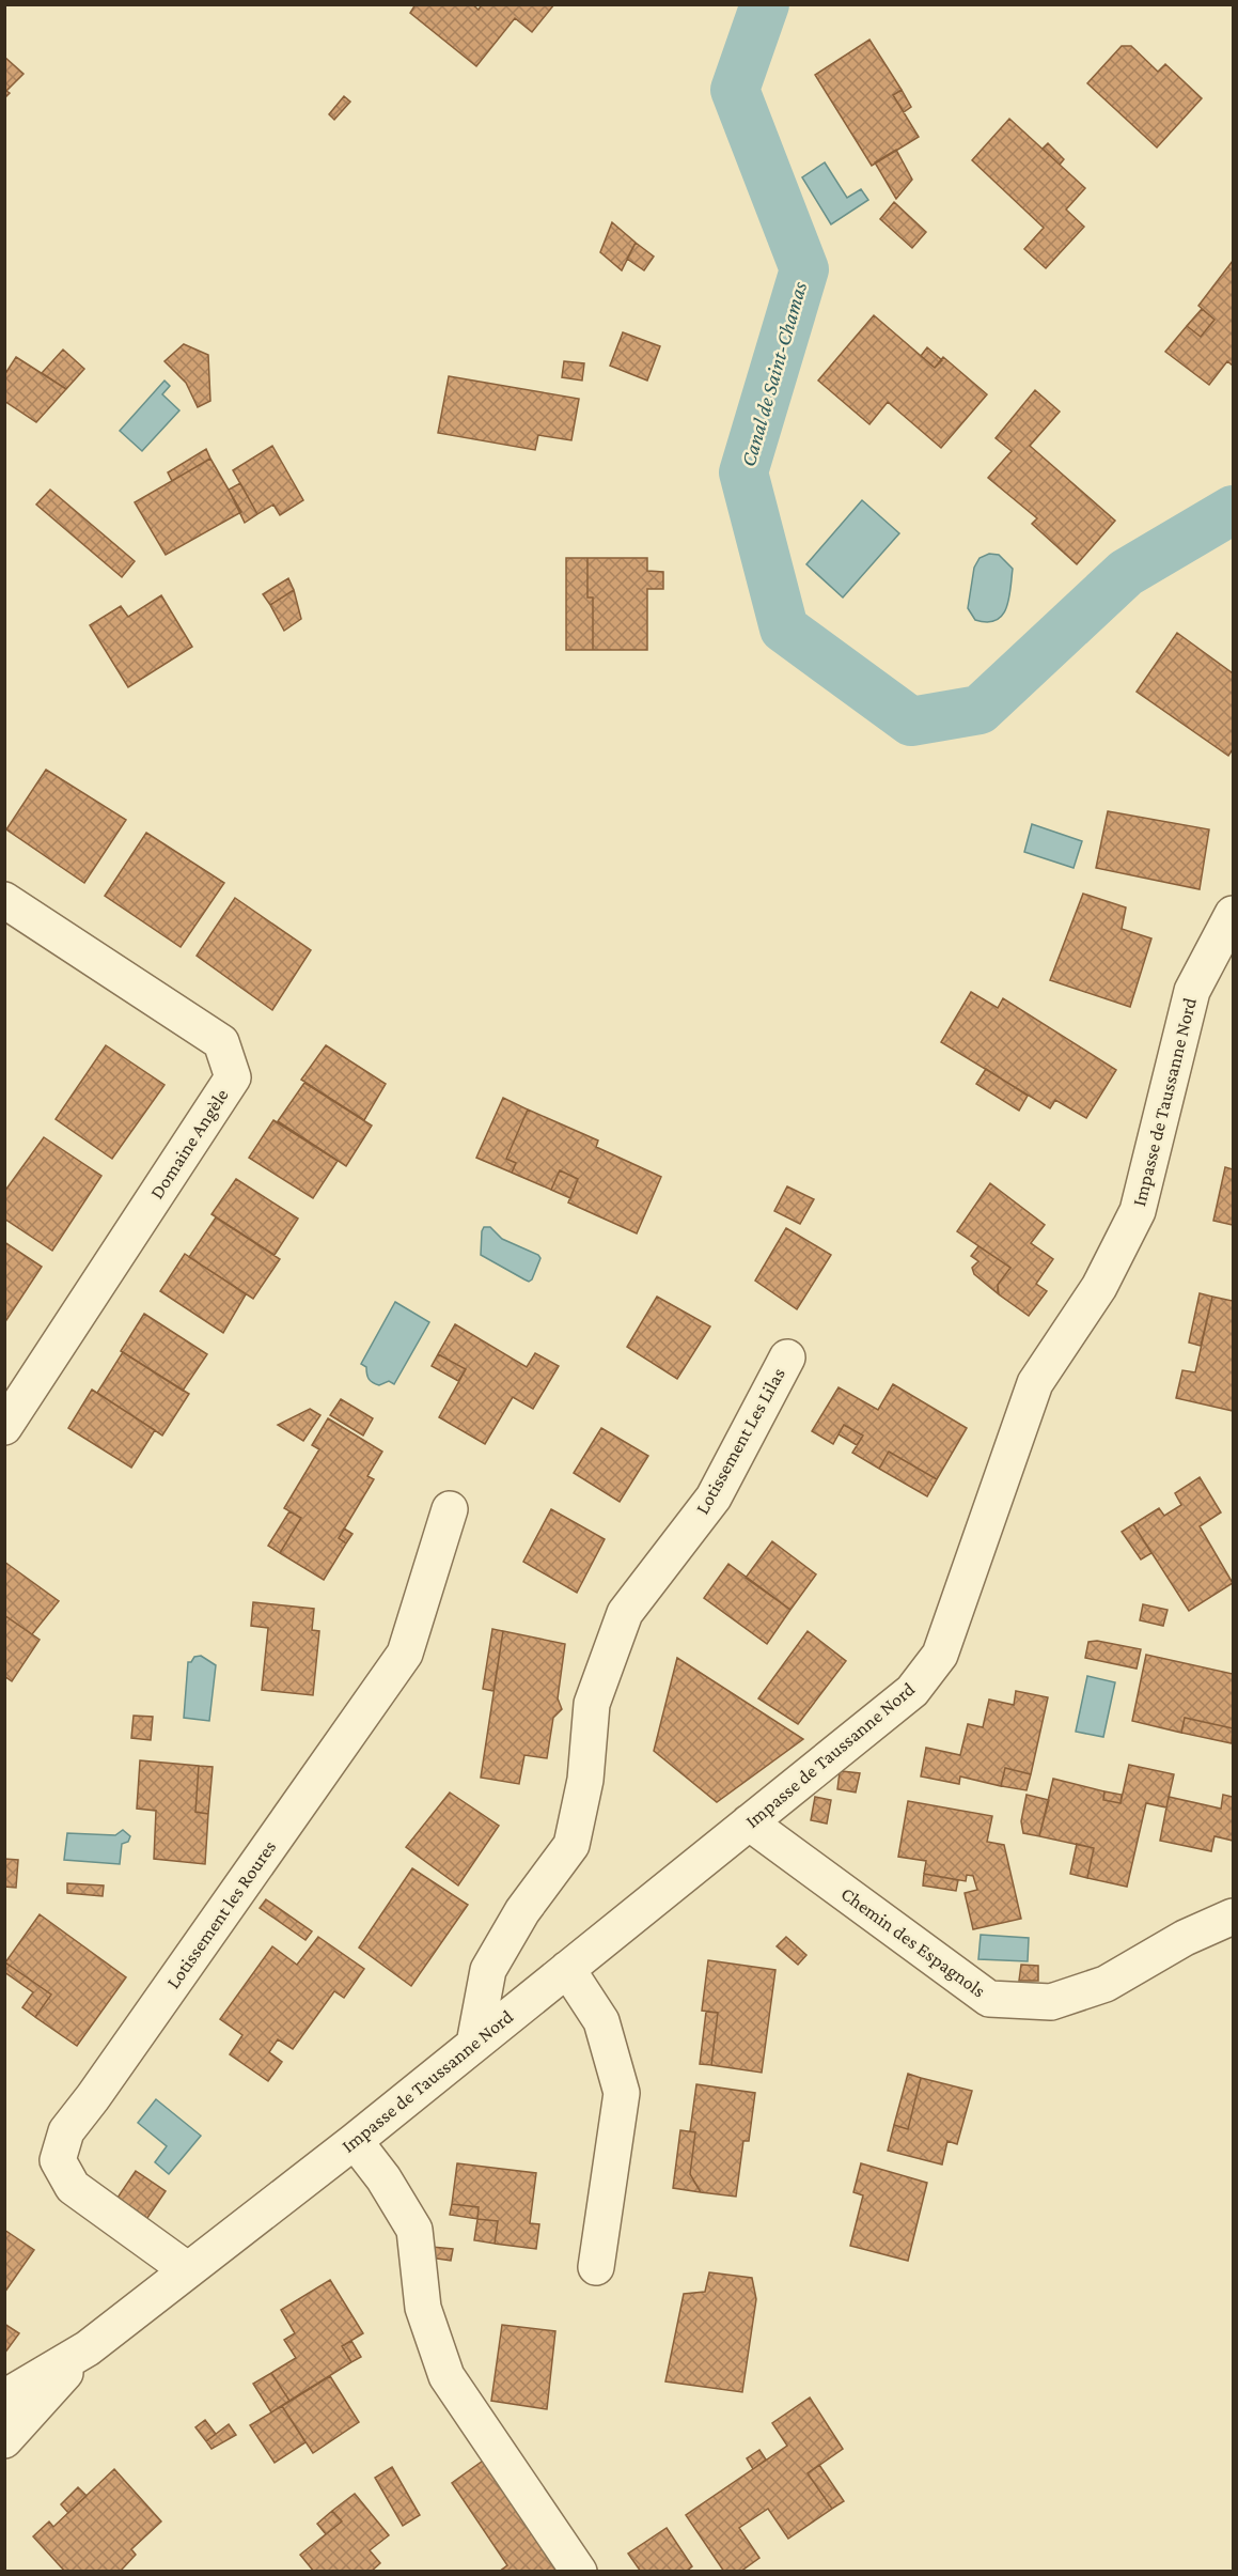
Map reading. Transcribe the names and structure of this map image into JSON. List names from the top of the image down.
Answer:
{
  "streets": {
    "street": [
      "Impasse de Taussanne Nord",
      "Domaine Angèle",
      "Lotissement Les Lilas",
      "Lotissement les Roures",
      "Chemin des Espagnols"
    ]
  },
  "crossings": [
    ["Impasse de Taussanne Nord", "Lotissement Les Lilas"],
    ["Impasse de Taussanne Nord", "Lotissement les Roures"],
    ["Impasse de Taussanne Nord", "Chemin des Espagnols"]
  ],
  "water": ["Canal de Saint-Chamas"]
}
